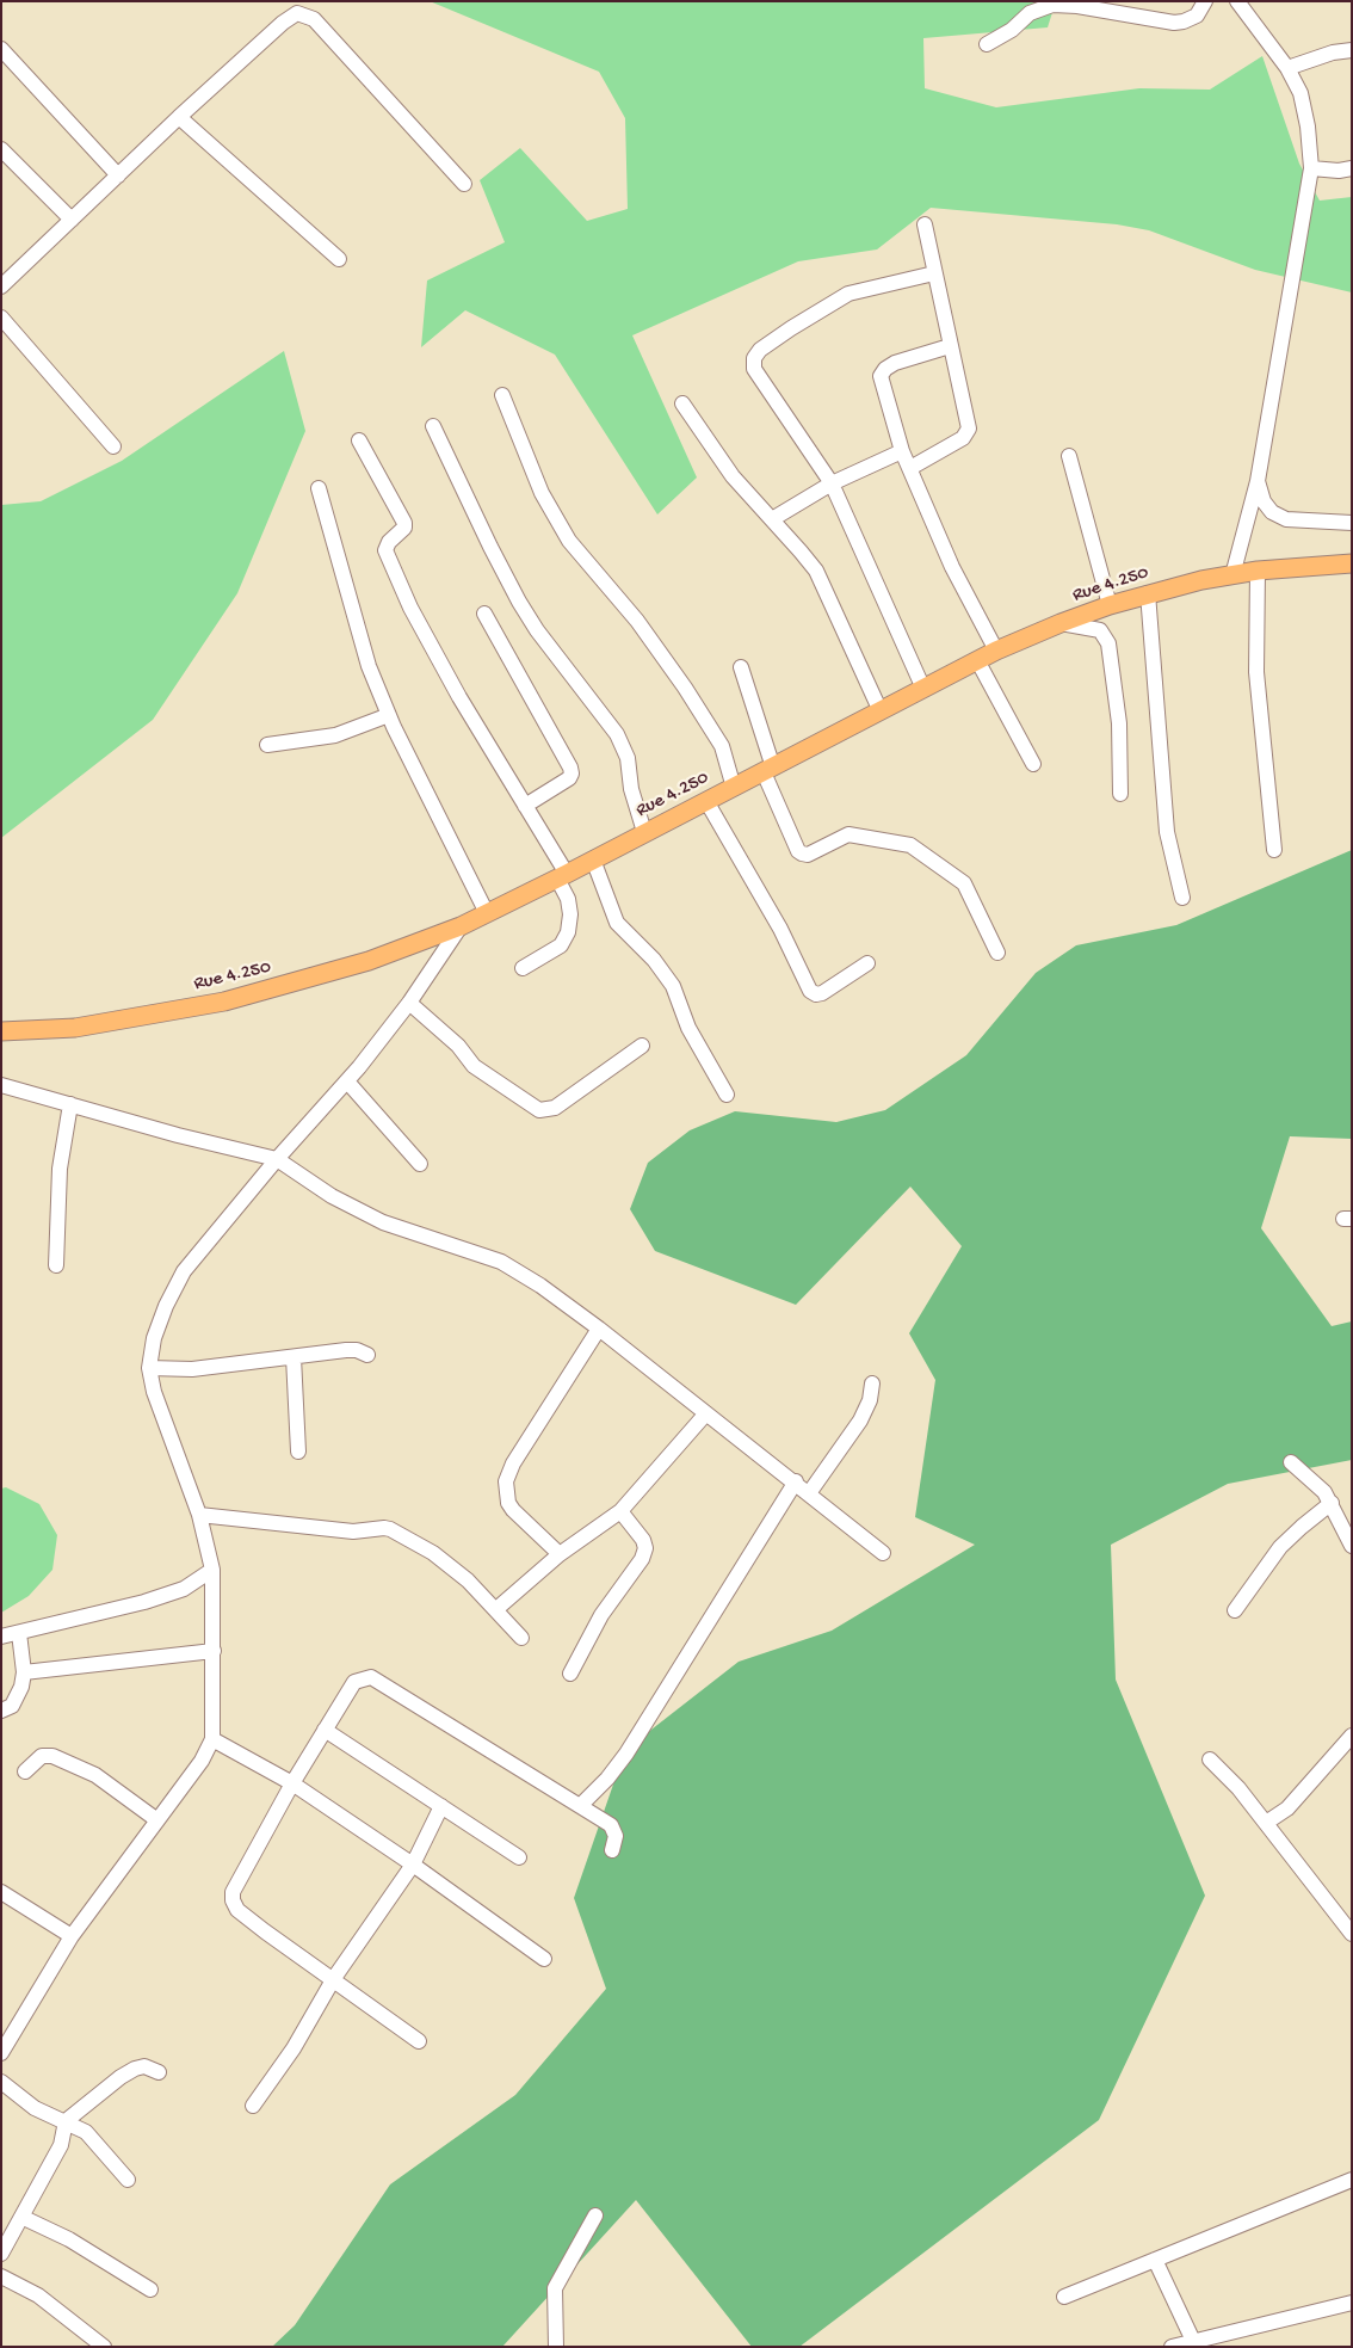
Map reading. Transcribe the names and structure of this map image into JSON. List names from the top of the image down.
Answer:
{
  "streets": {
    "main road": ["Rue 4.250"]
  }
}
